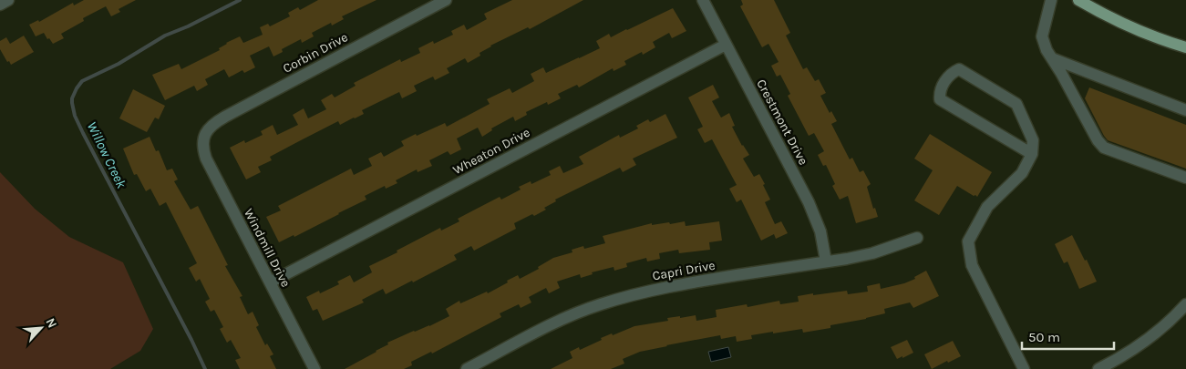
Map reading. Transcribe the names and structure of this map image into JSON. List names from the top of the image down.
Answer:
{
  "streets": {
    "street": [
      "Corbin Drive",
      "Crestmont Drive",
      "Wheaton Drive",
      "Windmill Drive",
      "Capri Drive"
    ]
  },
  "crossings": [
    ["Corbin Drive", "Windmill Drive"],
    ["Crestmont Drive", "Wheaton Drive"],
    ["Crestmont Drive", "Capri Drive"],
    ["Wheaton Drive", "Windmill Drive"]
  ],
  "water": ["Willow Creek"],
  "scale_bar": "50 m",
  "north": "top right"
}
